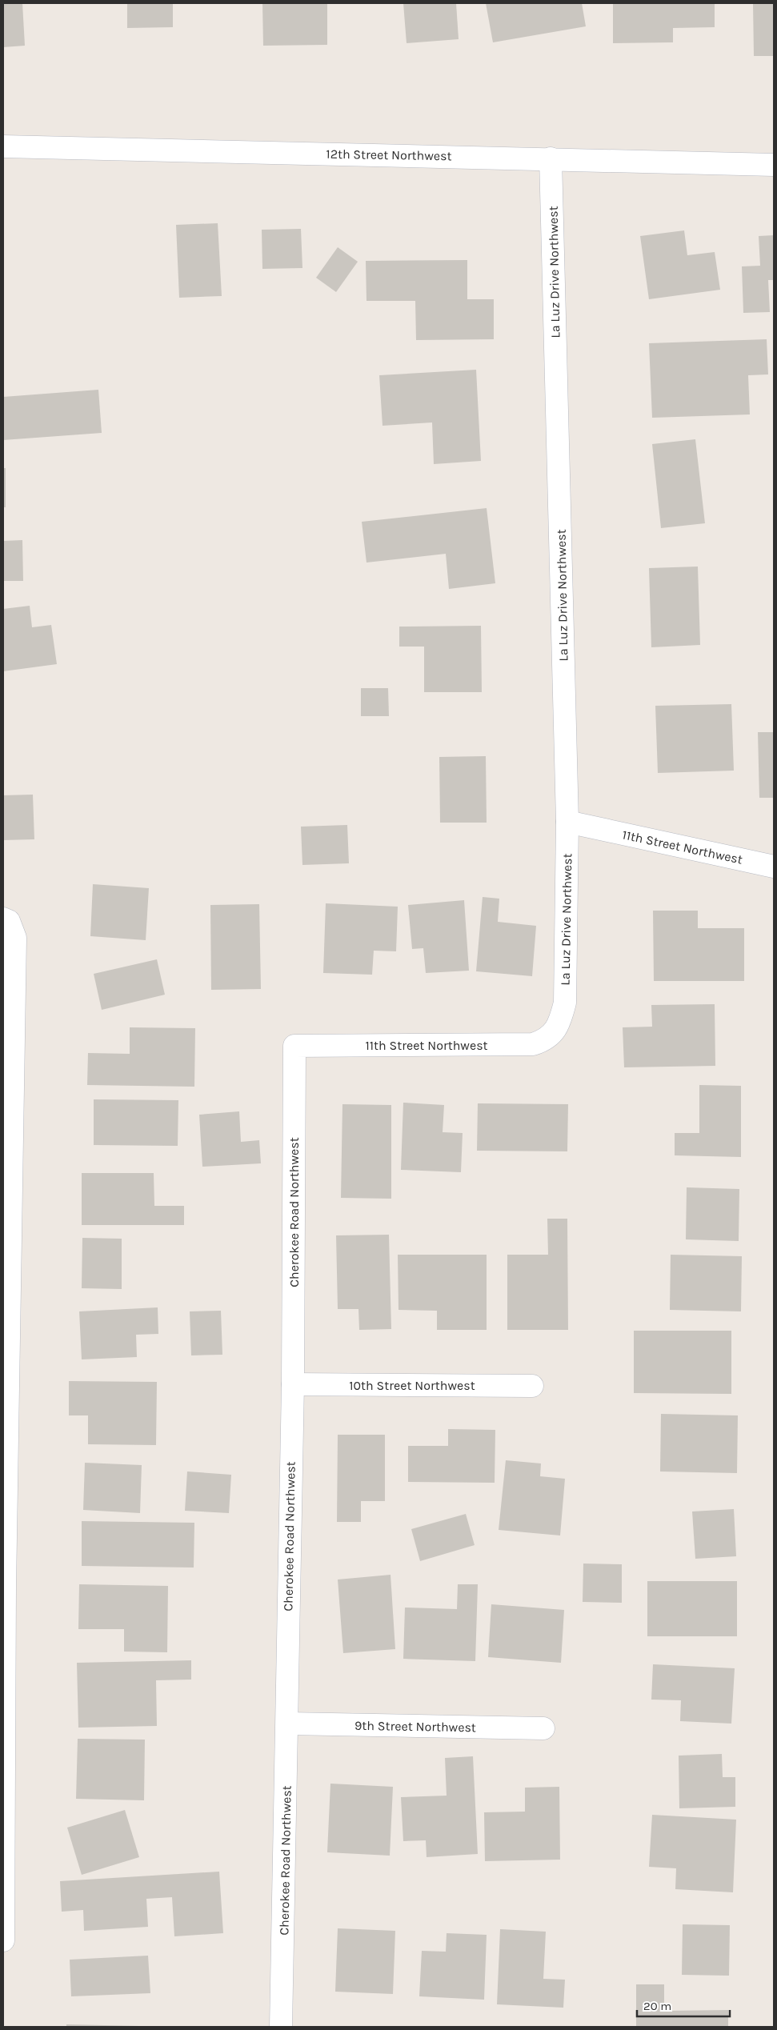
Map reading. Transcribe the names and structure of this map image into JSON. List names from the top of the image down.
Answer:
{
  "streets": {
    "street": [
      "12th Street Northwest",
      "La Luz Drive Northwest",
      "11th Street Northwest",
      "Cherokee Road Northwest",
      "10th Street Northwest",
      "9th Street Northwest"
    ]
  },
  "crossings": [
    ["12th Street Northwest", "La Luz Drive Northwest"],
    ["La Luz Drive Northwest", "11th Street Northwest"],
    ["11th Street Northwest", "Cherokee Road Northwest"],
    ["Cherokee Road Northwest", "10th Street Northwest"],
    ["Cherokee Road Northwest", "9th Street Northwest"]
  ],
  "scale_bar": "20 m"
}
